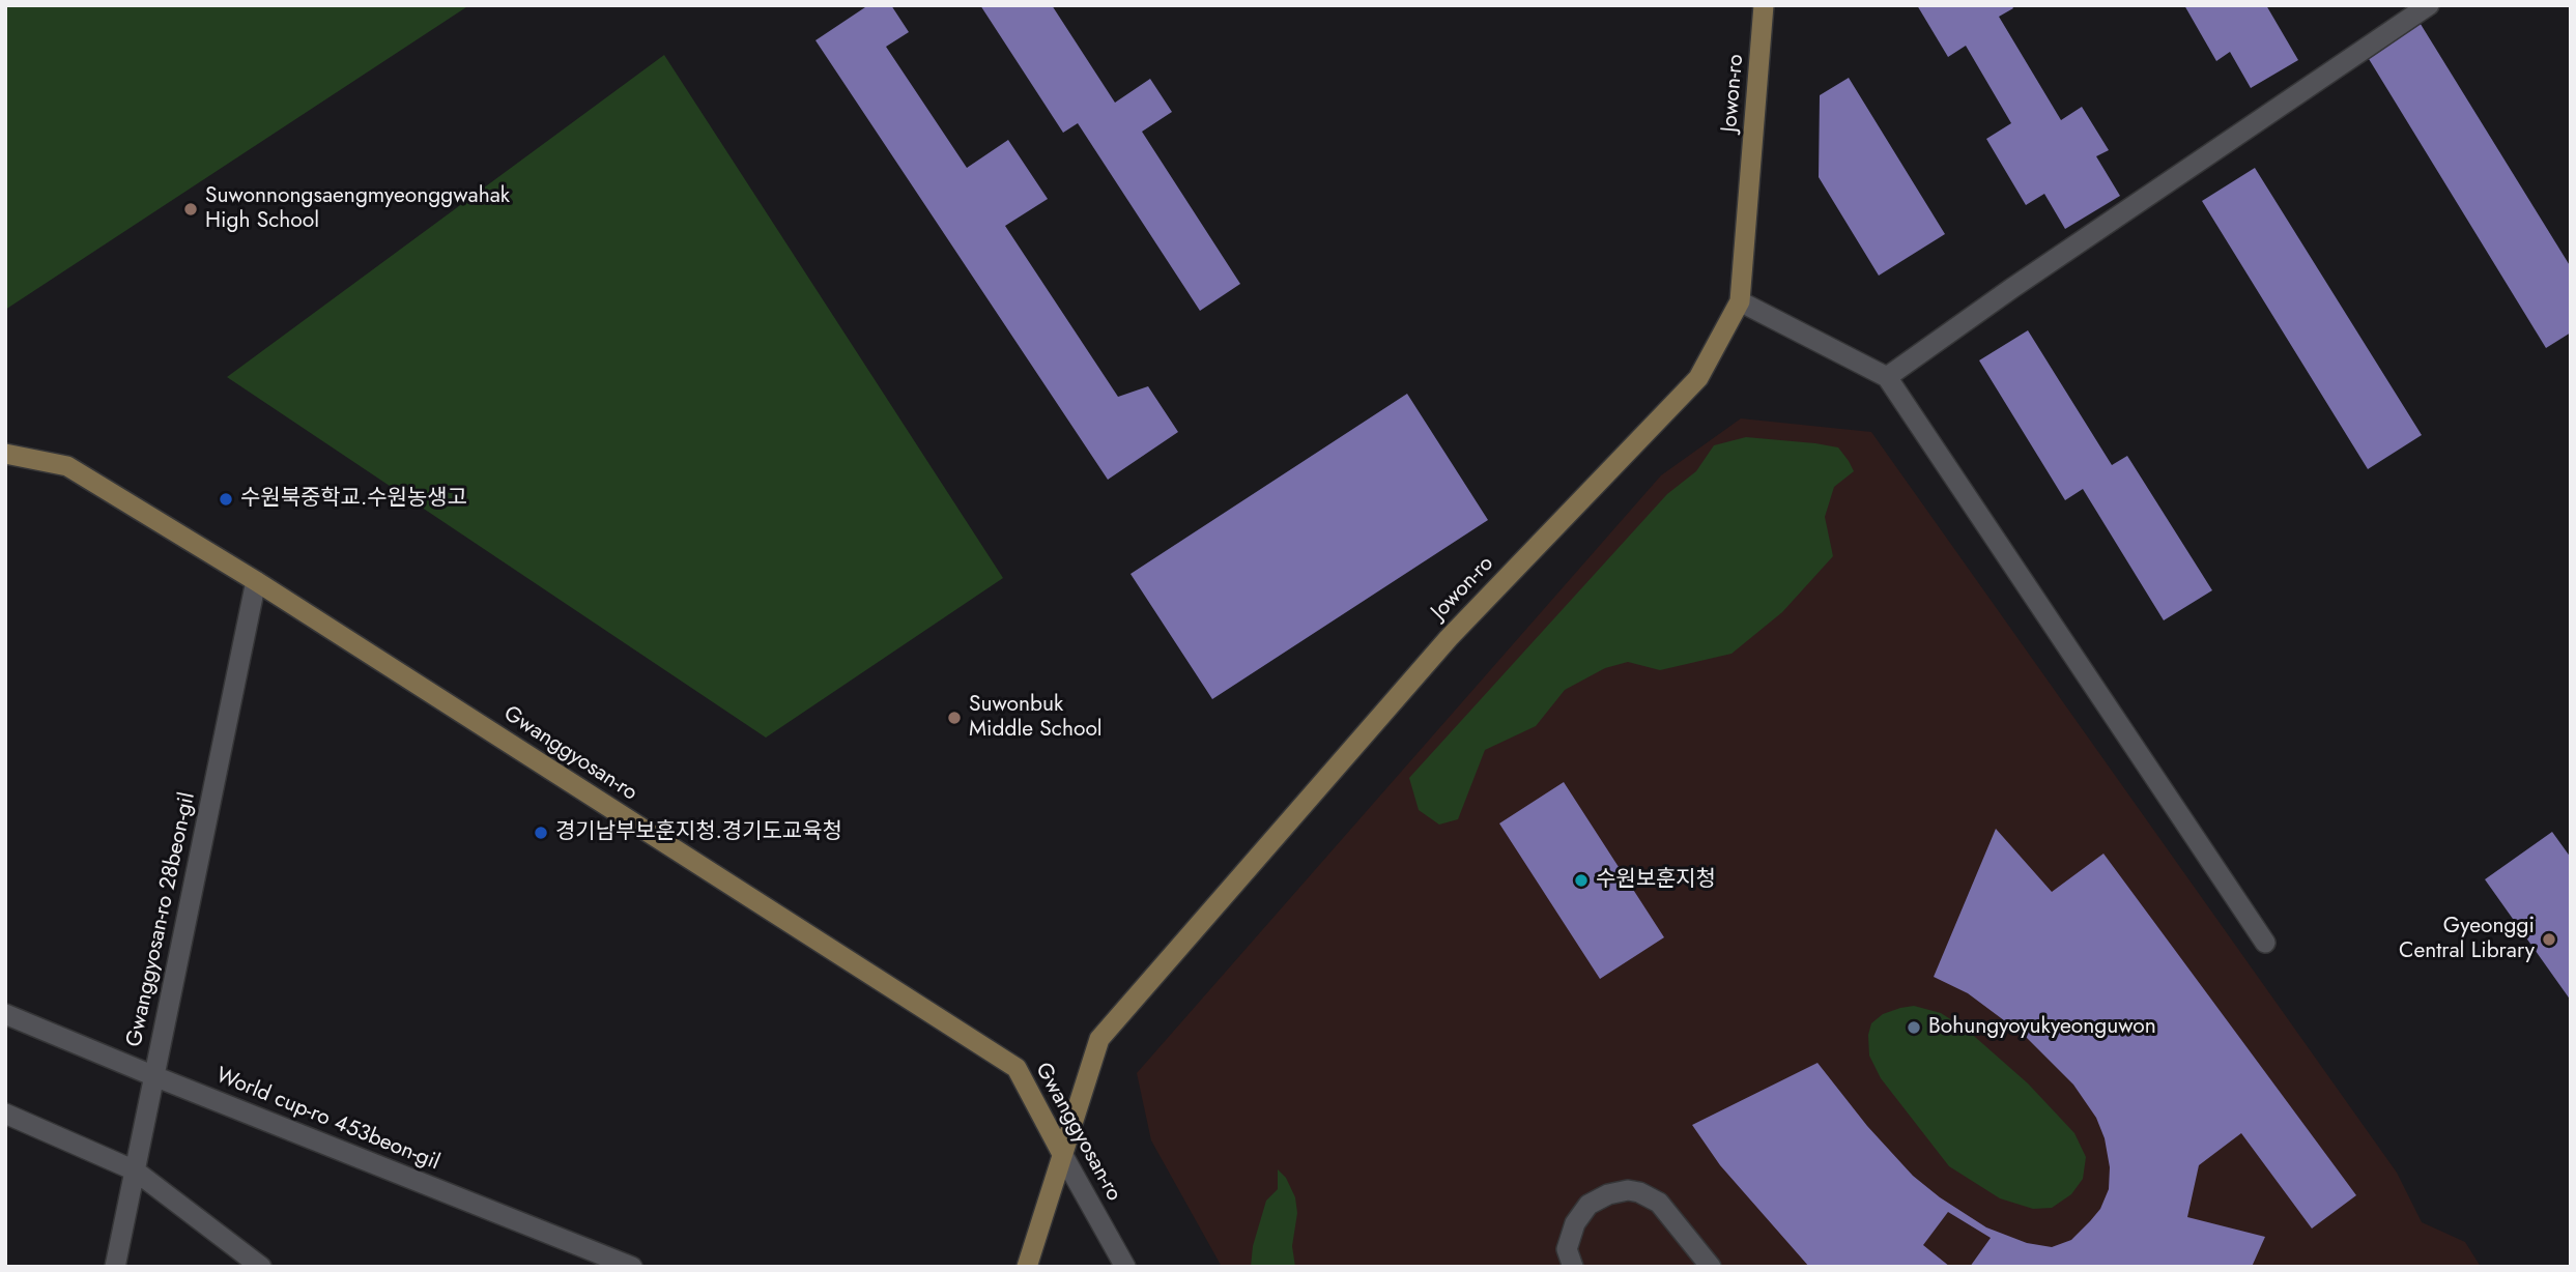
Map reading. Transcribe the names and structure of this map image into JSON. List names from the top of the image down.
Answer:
{
  "streets": {
    "main road": ["Jowon-ro", "Gwanggyosan-ro"],
    "street": ["Gwanggyosan-ro 28beon-gil", "World cup-ro 453beon-gil"]
  },
  "crossings": [
    ["Jowon-ro", "Gwanggyosan-ro"],
    ["Gwanggyosan-ro", "Gwanggyosan-ro 28beon-gil"],
    ["Gwanggyosan-ro 28beon-gil", "World cup-ro 453beon-gil"]
  ],
  "places": [
    "Suwonnongsaengmyeonggwahak High School",
    "수원북중학교.수원농생고",
    "Suwonbuk Middle School",
    "경기남부보훈지청.경기도교육청",
    "수원보훈지청",
    "Gyeonggi Central Library",
    "Bohungyoyukyeonguwon"
  ]
}
